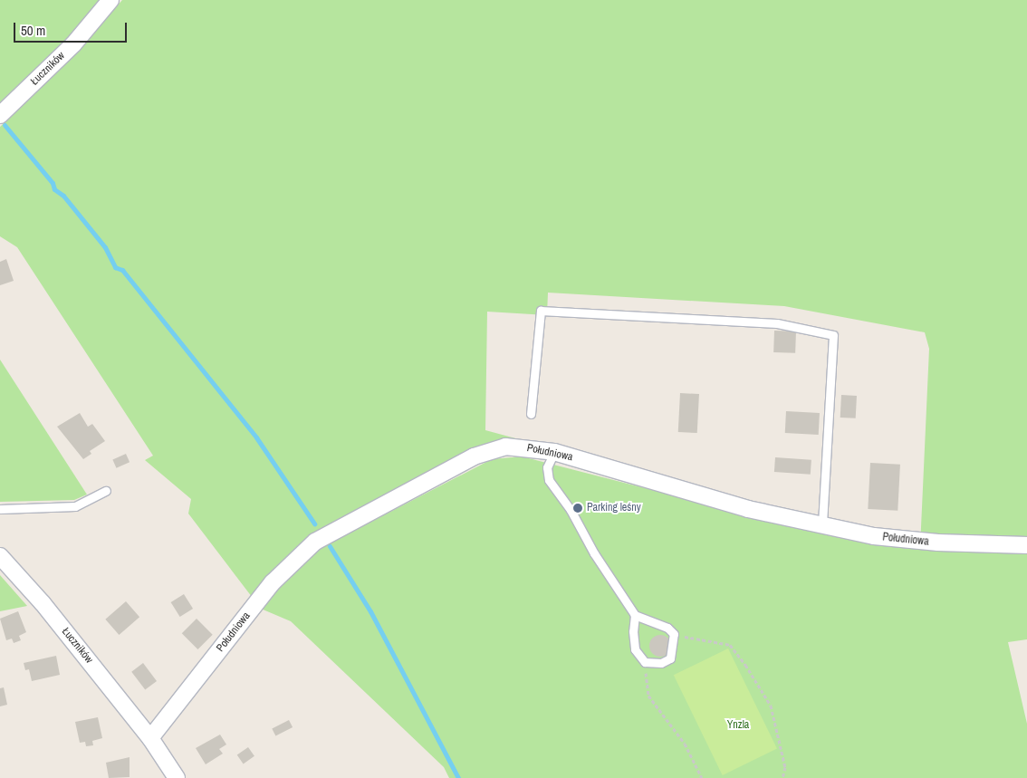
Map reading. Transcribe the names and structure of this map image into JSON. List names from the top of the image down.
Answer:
{
  "streets": {
    "street": ["Łuczników", "Południowa"]
  },
  "crossings": [
    ["Łuczników", "Południowa"]
  ],
  "parks": ["Ynzla"],
  "places": ["Parking leśny"],
  "scale_bar": "50 m"
}
